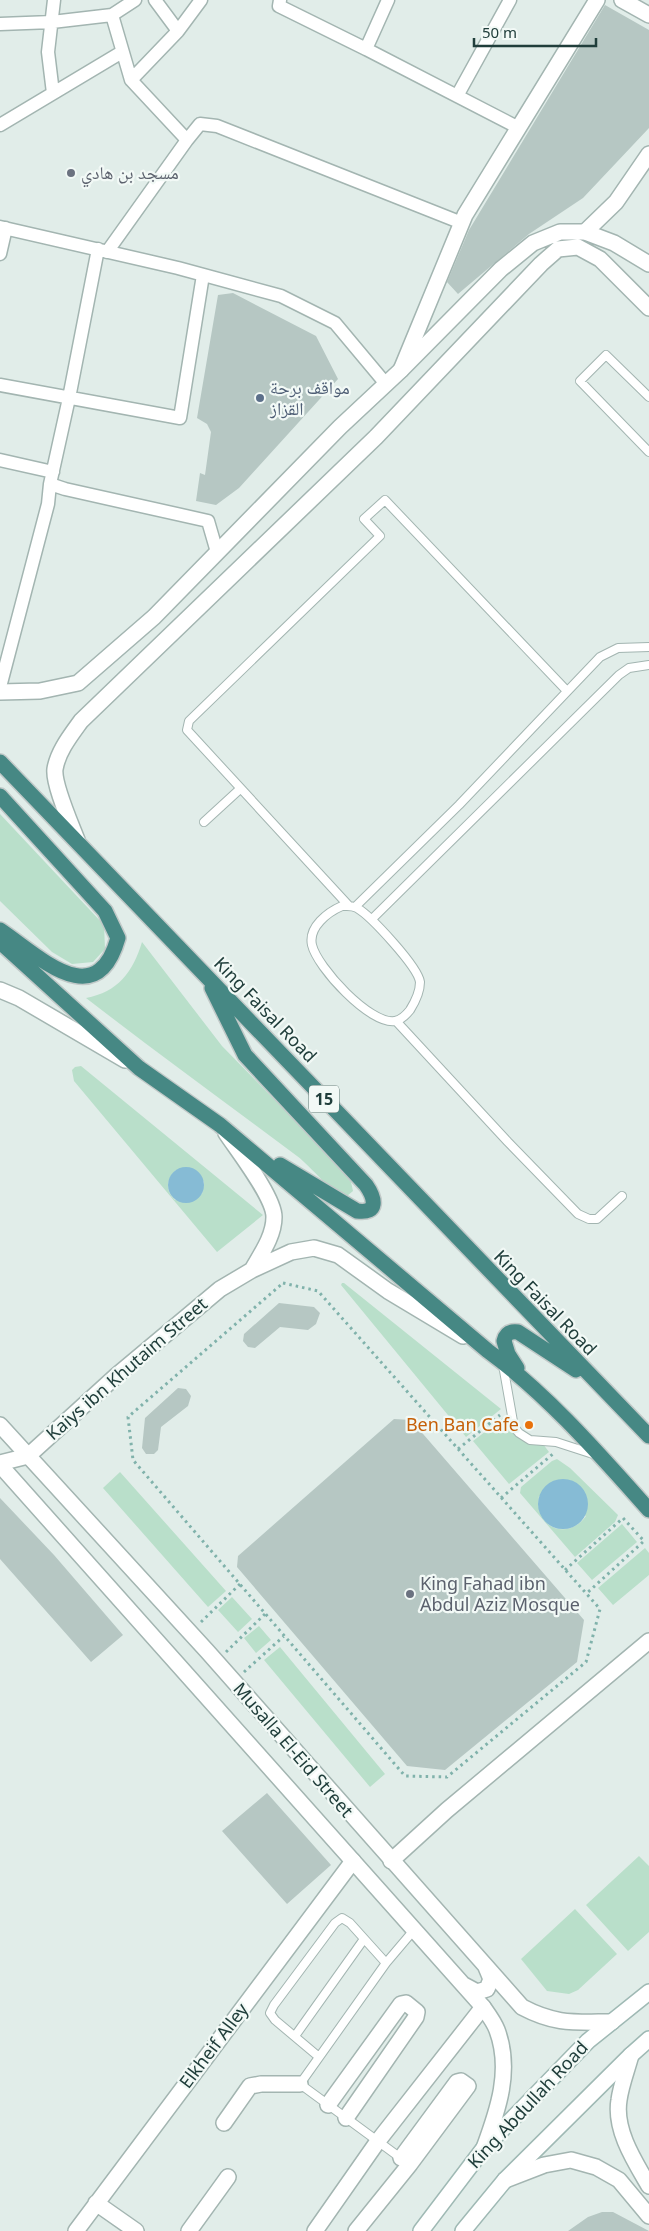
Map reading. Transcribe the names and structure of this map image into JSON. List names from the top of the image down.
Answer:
{
  "streets": {
    "highway": ["King Faisal Road", "15"],
    "street": [
      "Kaiys ibn Khutaim Street",
      "Musalla El-Eid Street",
      "Elkheif Alley",
      "King Abdullah Road"
    ]
  },
  "crossings": [
    ["Kaiys ibn Khutaim Street", "Musalla El-Eid Street"],
    ["Musalla El-Eid Street", "Elkheif Alley"],
    ["Musalla El-Eid Street", "King Abdullah Road"]
  ],
  "places": [
    "مسجد بن هادي",
    "مواقف برحة القزاز",
    "Ben Ban Cafe",
    "King Fahad ibn Abdul Aziz Mosque"
  ],
  "scale_bar": "50 m"
}
